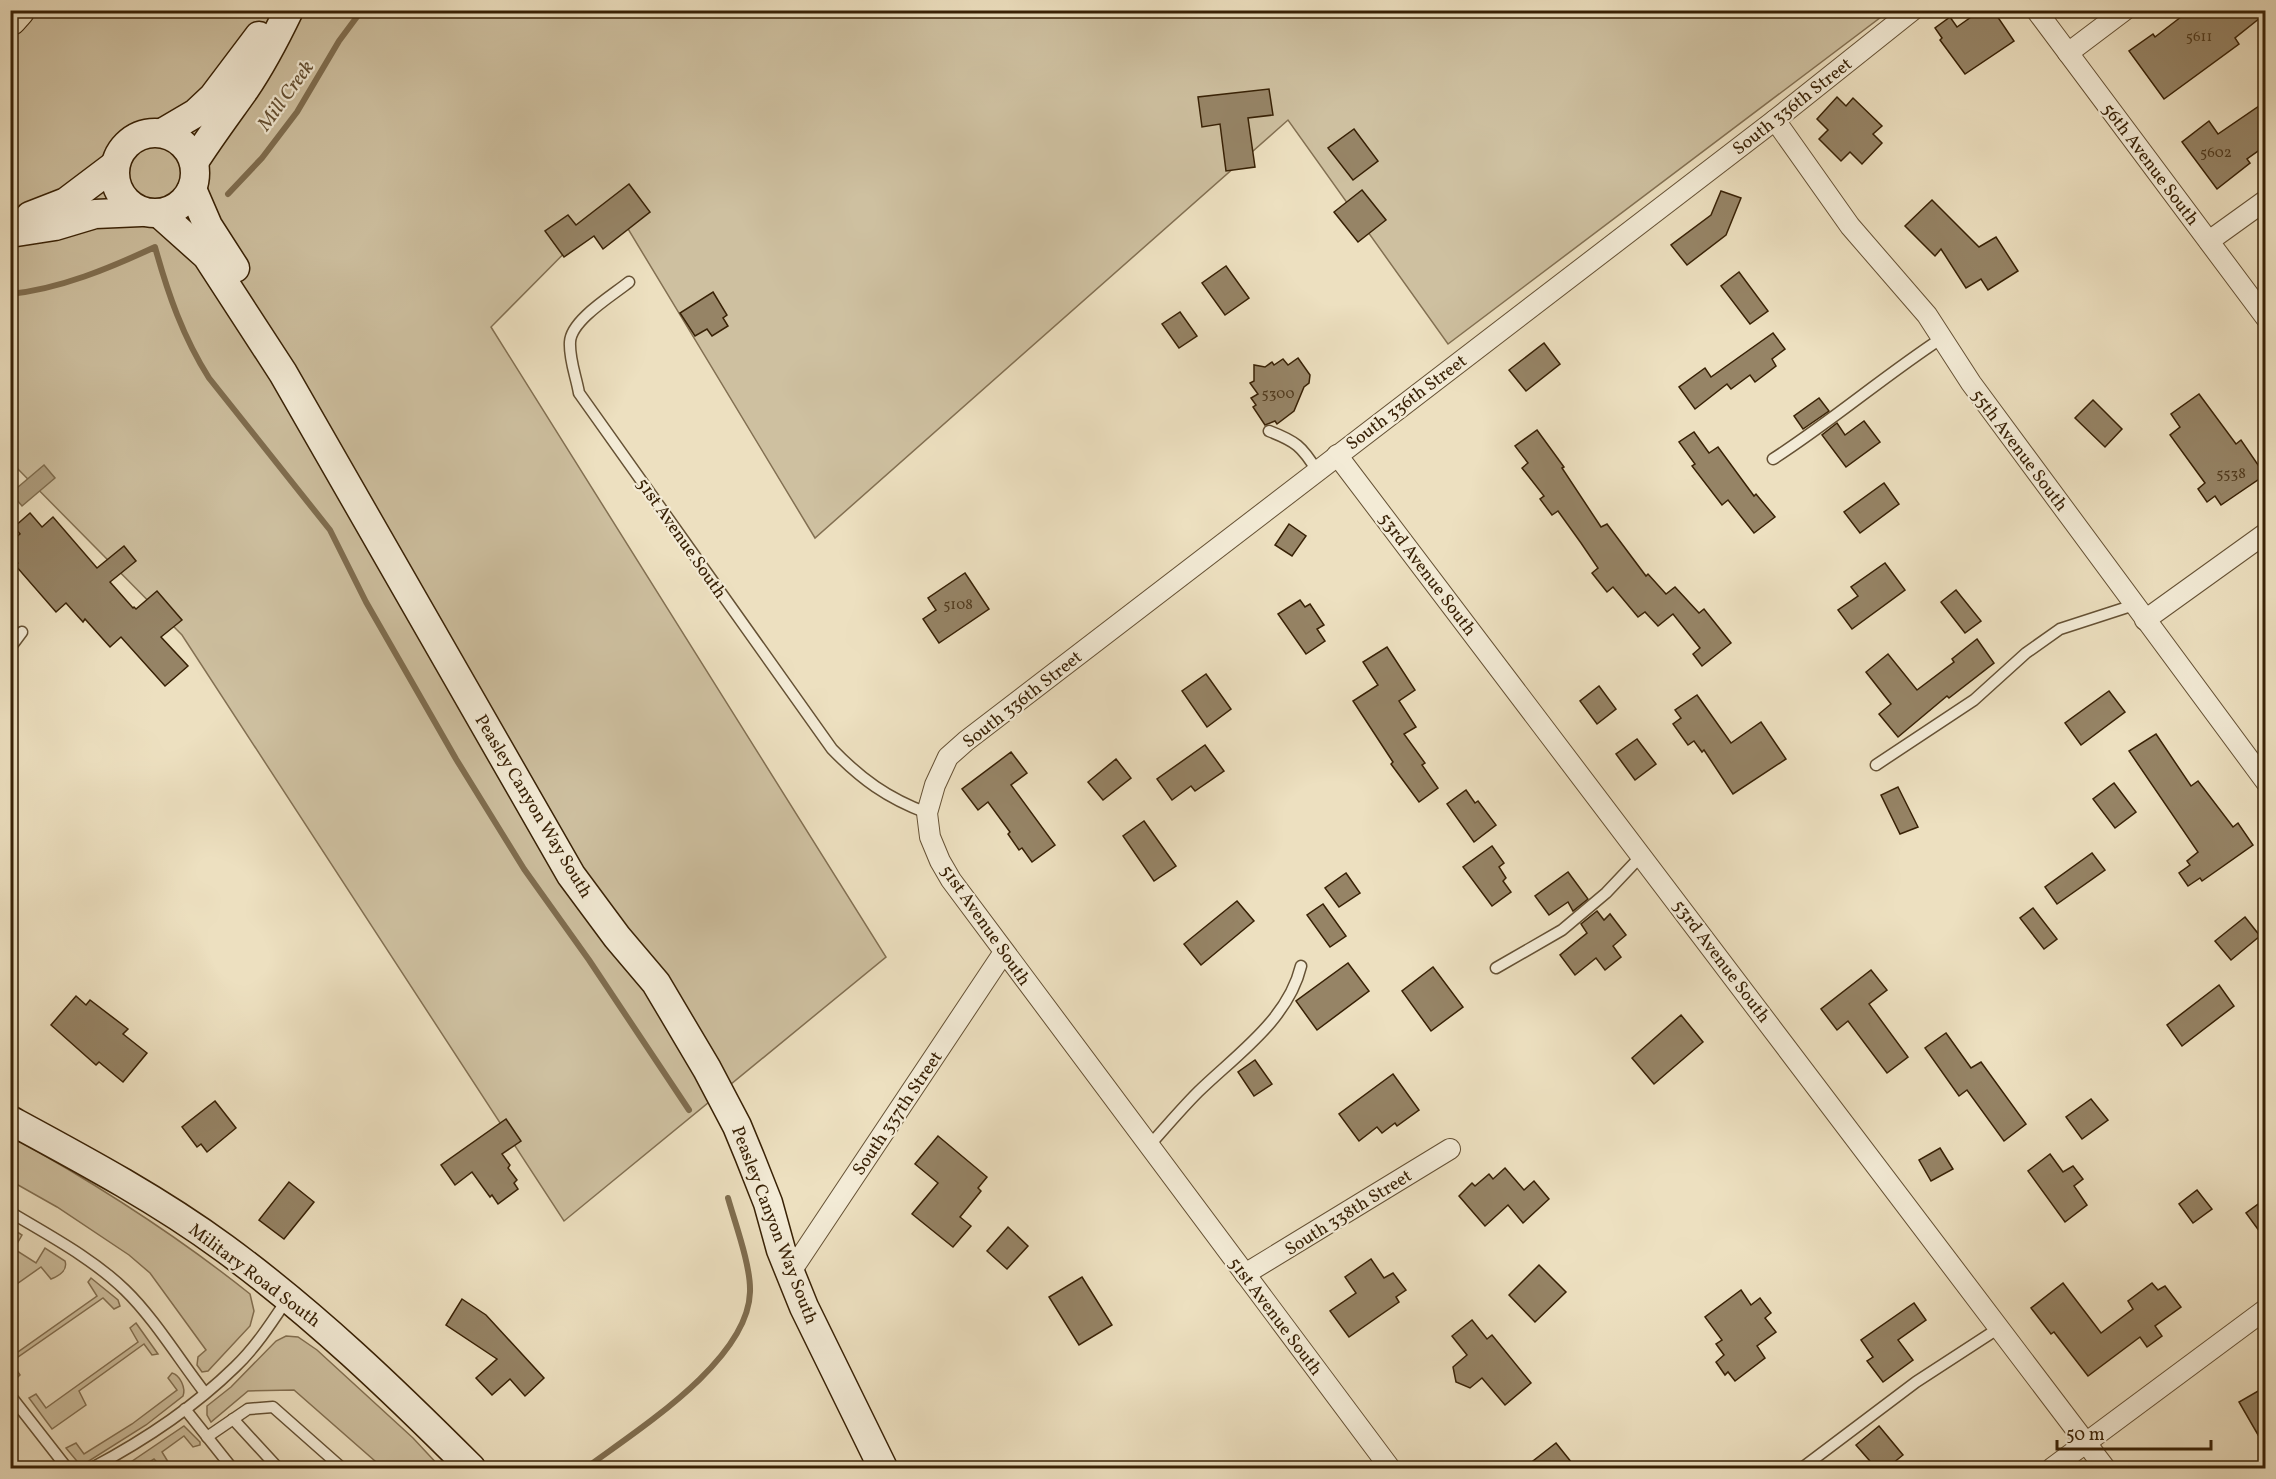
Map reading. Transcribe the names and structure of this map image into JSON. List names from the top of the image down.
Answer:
{
  "streets": {
    "street": [
      "South 336th Street",
      "56th Avenue South",
      "55th Avenue South",
      "51st Avenue South",
      "53rd Avenue South",
      "Peasley Canyon Way South",
      "South 337th Street",
      "South 338th Street",
      "Military Road South"
    ]
  },
  "crossings": [
    ["South 336th Street", "55th Avenue South"],
    ["South 336th Street", "51st Avenue South"],
    ["South 336th Street", "53rd Avenue South"],
    ["51st Avenue South", "South 337th Street"],
    ["51st Avenue South", "South 338th Street"],
    ["Peasley Canyon Way South", "South 337th Street"]
  ],
  "water": ["Mill Creek"],
  "house_numbers": [
    "5611",
    "5602",
    "5300",
    "5538",
    "5108"
  ],
  "scale_bar": "50 m"
}
